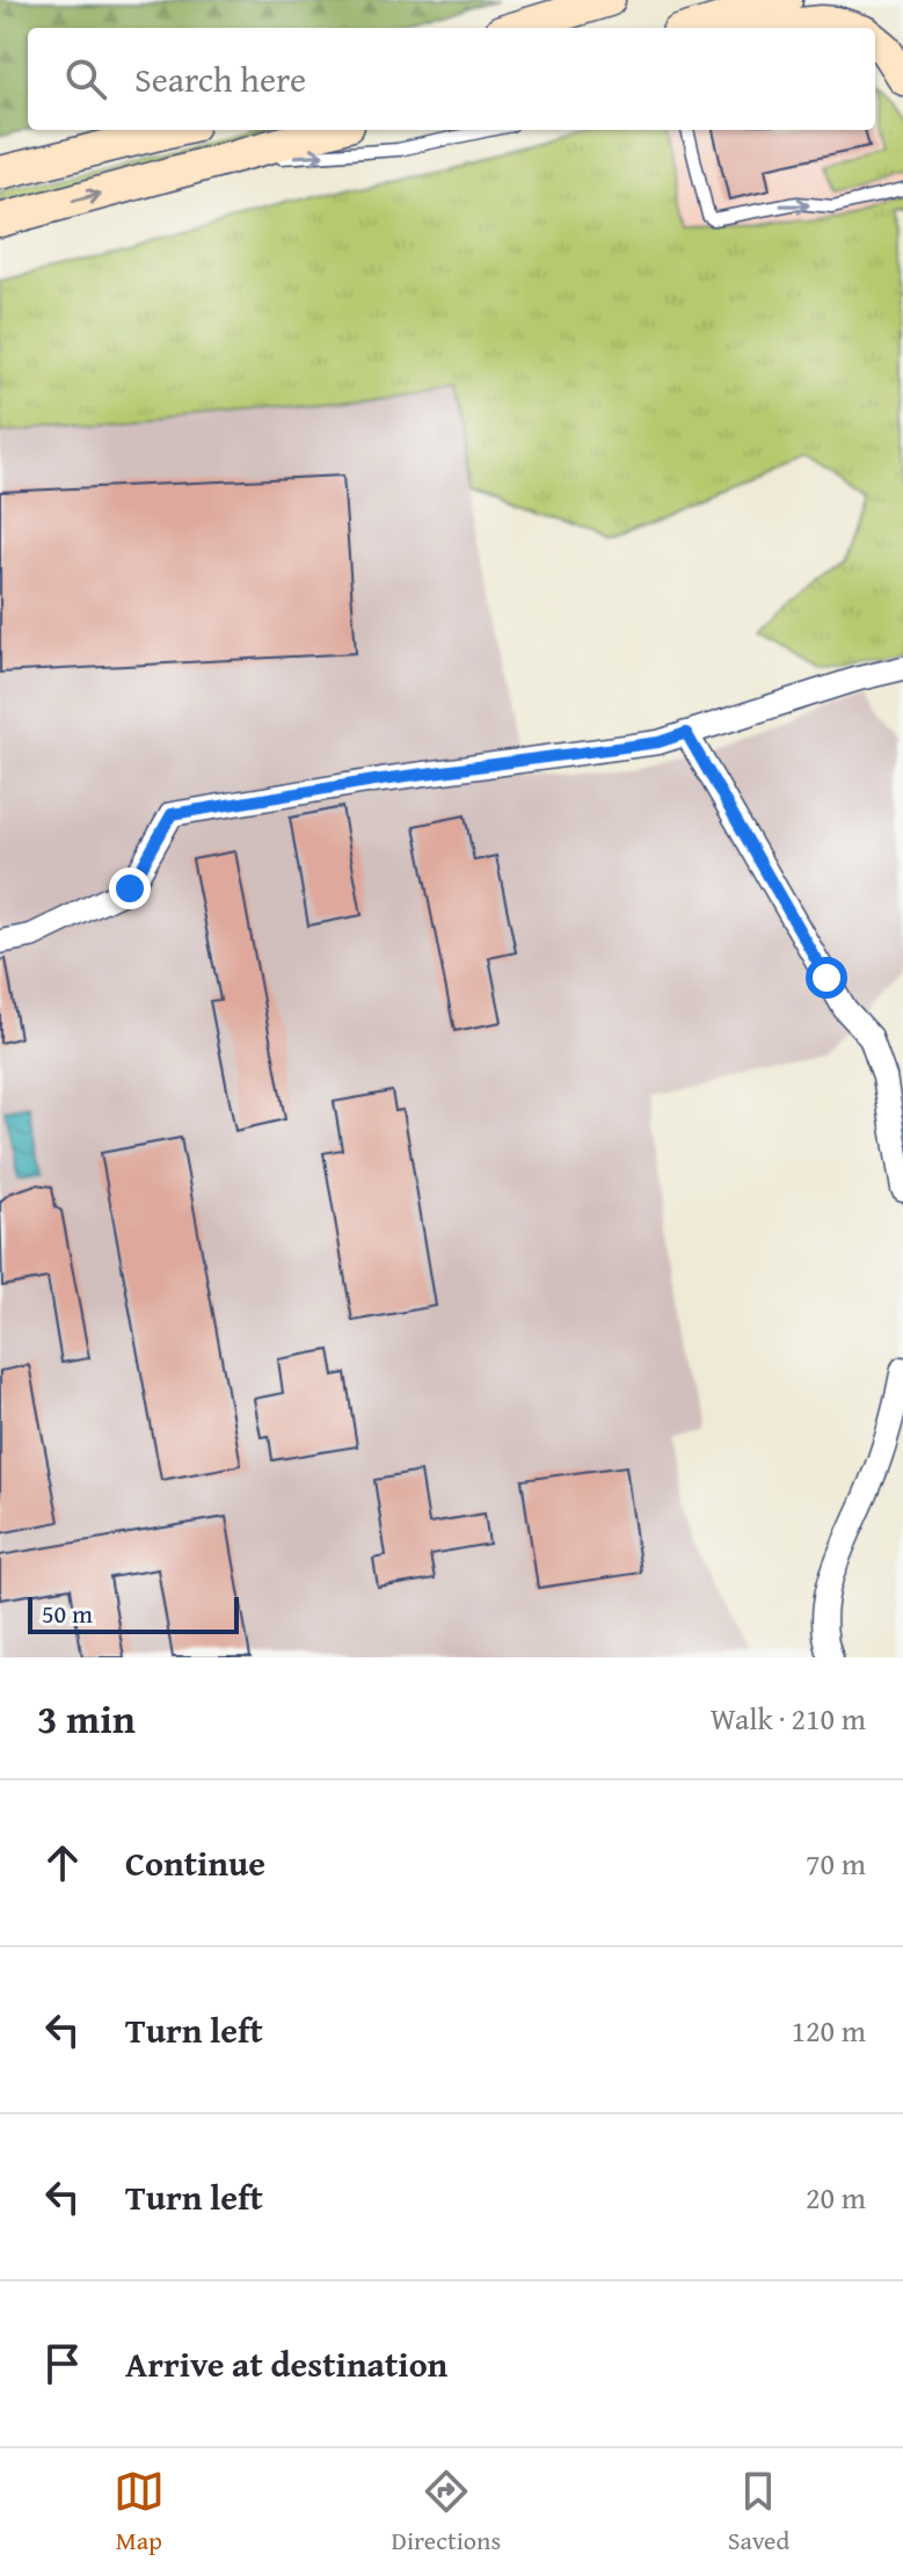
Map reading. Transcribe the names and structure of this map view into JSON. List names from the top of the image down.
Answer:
{
  "scale_bar": "50 m",
  "page": {
    "search": "Search here",
    "scale": "50 m",
    "heading": ["3 min", "Walk · 210 m"],
    "list": [
      ["Continue", "70 m"],
      ["Turn left", "120 m"],
      ["Turn left", "20 m"],
      "Arrive at destination"
    ],
    "nav": ["Map", "Directions", "Saved"]
  }
}
